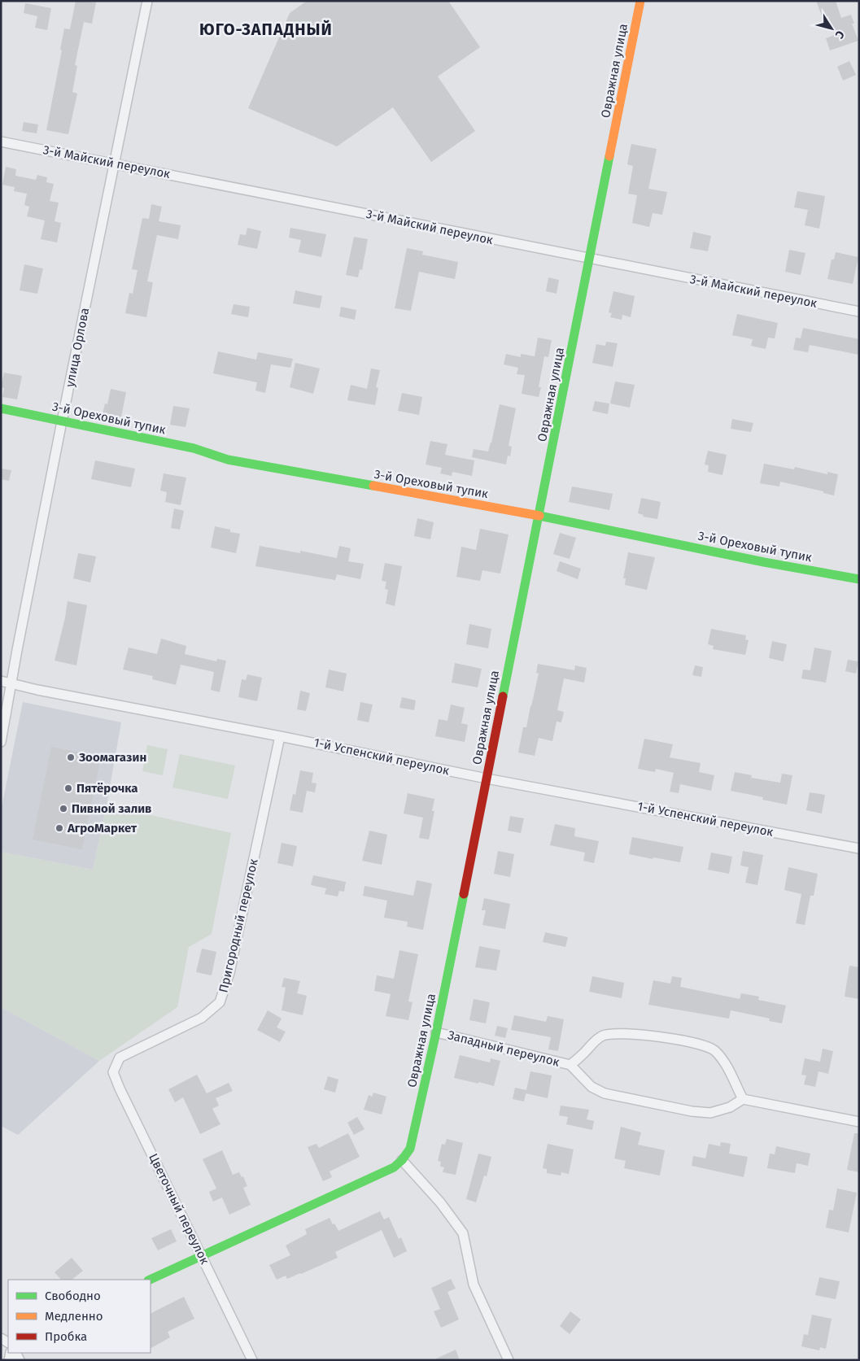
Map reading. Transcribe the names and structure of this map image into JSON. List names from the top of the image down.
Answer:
{
  "streets": {
    "street": [
      "Овражная улица",
      "3-й Майский переулок",
      "улица Орлова",
      "3-й Ореховый тупик",
      "1-й Успенский переулок",
      "Пригородный переулок",
      "Западный переулок",
      "Цветочный переулок"
    ]
  },
  "crossings": [
    ["Овражная улица", "3-й Майский переулок"],
    ["Овражная улица", "3-й Ореховый тупик"],
    ["Овражная улица", "1-й Успенский переулок"],
    ["Овражная улица", "Западный переулок"],
    ["Овражная улица", "Цветочный переулок"],
    ["3-й Майский переулок", "улица Орлова"],
    ["улица Орлова", "3-й Ореховый тупик"],
    ["улица Орлова", "1-й Успенский переулок"],
    ["1-й Успенский переулок", "Пригородный переулок"],
    ["Пригородный переулок", "Цветочный переулок"]
  ],
  "districts": ["ЮГО-ЗАПАДНЫЙ"],
  "places": [
    "Зоомагазин",
    "Пятёрочка",
    "Пивной залив",
    "АгроМаркет"
  ],
  "legend": ["Свободно", "Медленно", "Пробка"],
  "north": "bottom right"
}
